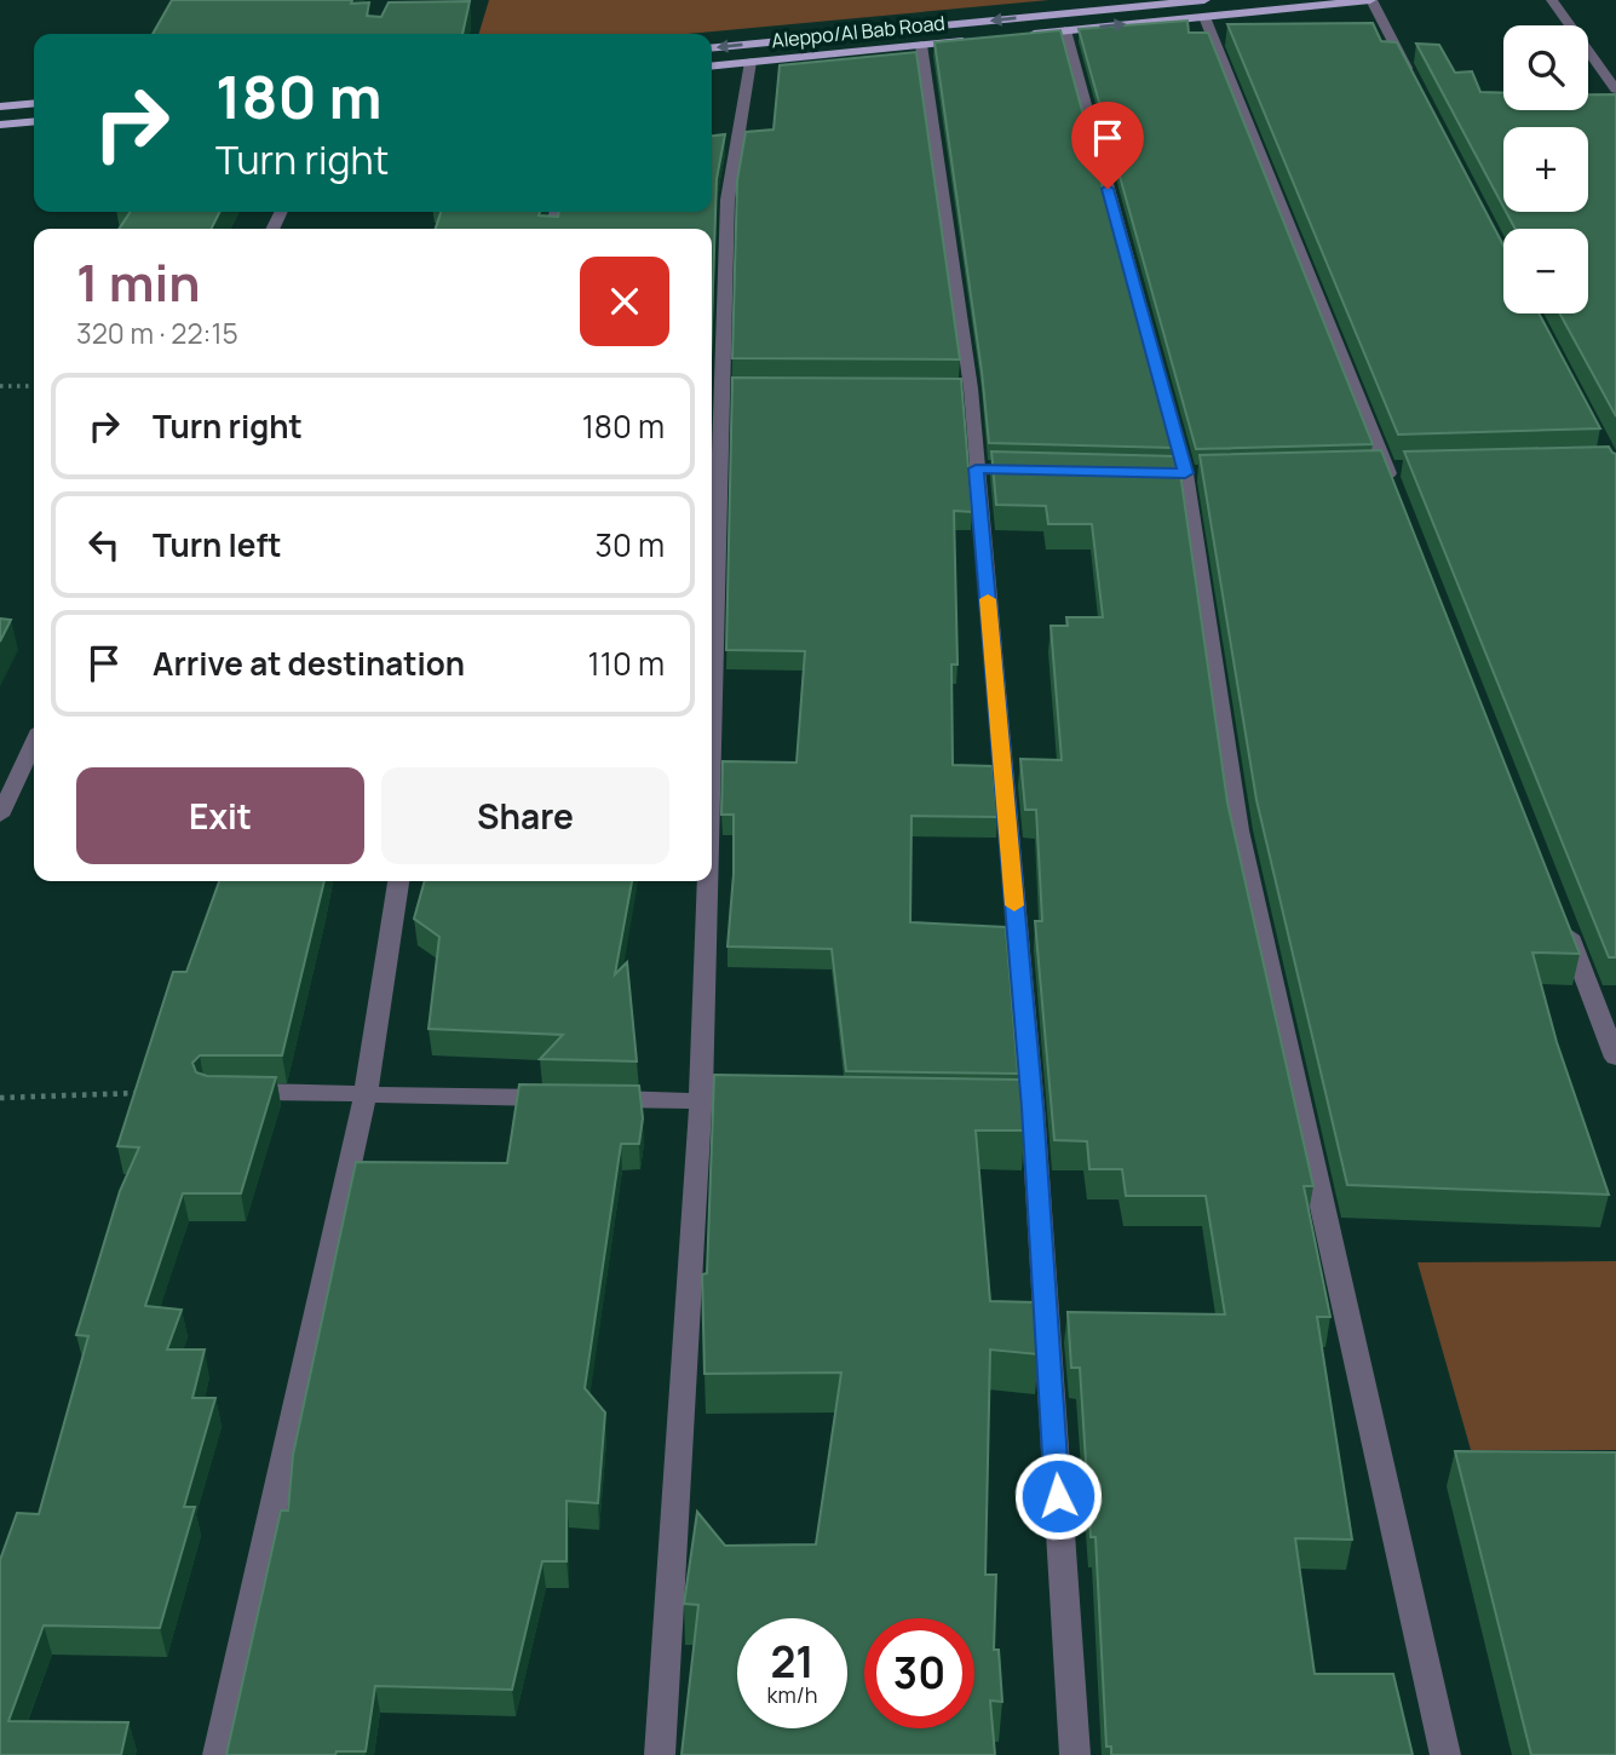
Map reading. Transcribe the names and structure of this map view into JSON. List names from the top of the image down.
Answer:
{
  "streets": {
    "main road": ["Aleppo/Al Bab Road"]
  },
  "page": {
    "map_buttons": ["+", "−"],
    "turn": ["180 m", "Turn right"],
    "heading": ["1 min", "320 m · 22:15"],
    "list": [
      {
        "name": "Turn right",
        "value": "180 m"
      },
      {
        "name": "Turn left",
        "value": "30 m"
      },
      {
        "name": "Arrive at destination",
        "value": "110 m"
      }
    ],
    "buttons": ["Exit", "Share"],
    "speed": "21 km/h",
    "limit": "30"
  }
}
